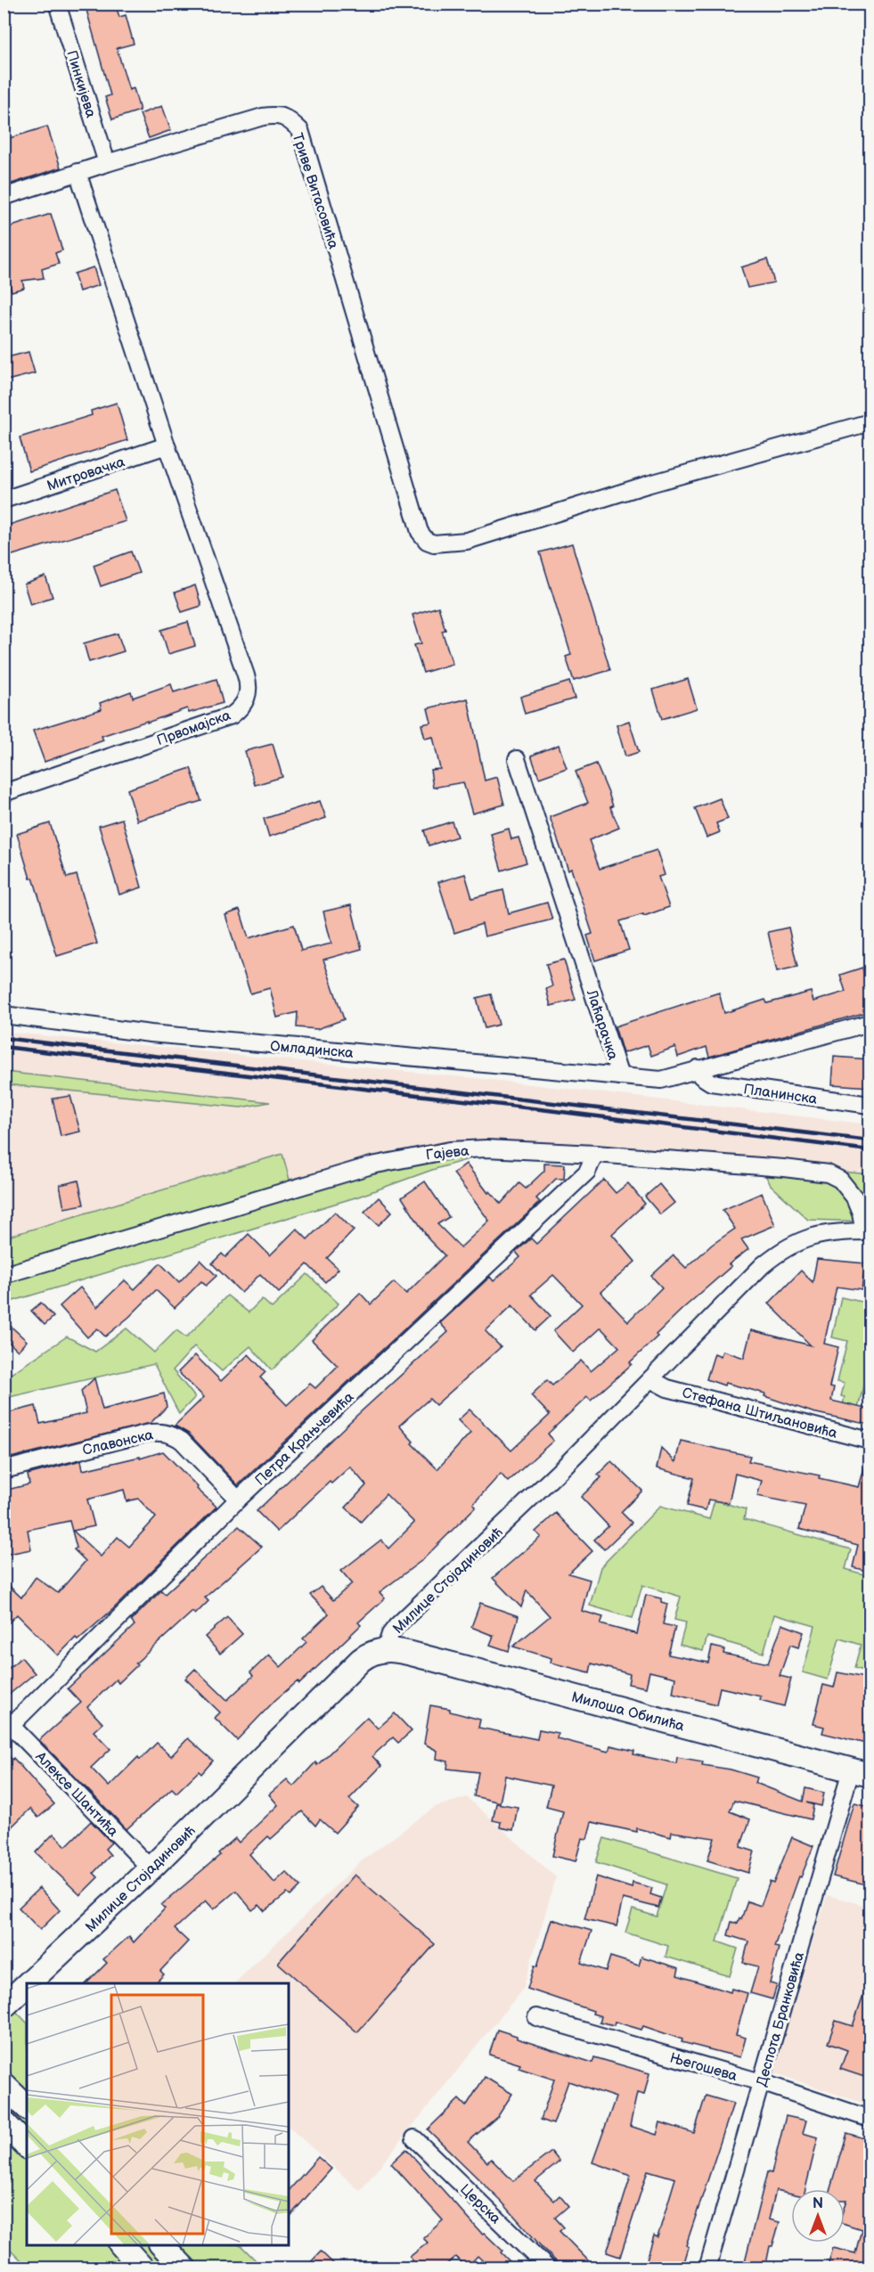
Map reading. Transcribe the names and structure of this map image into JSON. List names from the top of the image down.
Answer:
{
  "streets": {
    "street": [
      "Пинкијева",
      "Триве Витасовића",
      "Митровачка",
      "Првомајска",
      "Лаћарачка",
      "Омладинска",
      "Планинска",
      "Гајева",
      "Стефана Штиљановића",
      "Петра Крањчевића",
      "Славонска",
      "Милице Стојадиновић",
      "Милоша Обилића",
      "Алексе Шантића",
      "Деспота Бранковића",
      "Његошева",
      "Церска"
    ]
  },
  "crossings": [
    ["Пинкијева", "Триве Витасовића"],
    ["Триве Витасовића", "Првомајска"],
    ["Митровачка", "Првомајска"],
    ["Лаћарачка", "Омладинска"],
    ["Лаћарачка", "Планинска"],
    ["Гајева", "Петра Крањчевића"],
    ["Гајева", "Милице Стојадиновић"],
    ["Стефана Штиљановића", "Милице Стојадиновић"],
    ["Петра Крањчевића", "Славонска"],
    ["Петра Крањчевића", "Алексе Шантића"],
    ["Милице Стојадиновић", "Милоша Обилића"],
    ["Милице Стојадиновић", "Алексе Шантића"],
    ["Милоша Обилића", "Деспота Бранковића"],
    ["Деспота Бранковића", "Његошева"]
  ],
  "north": "top"
}
